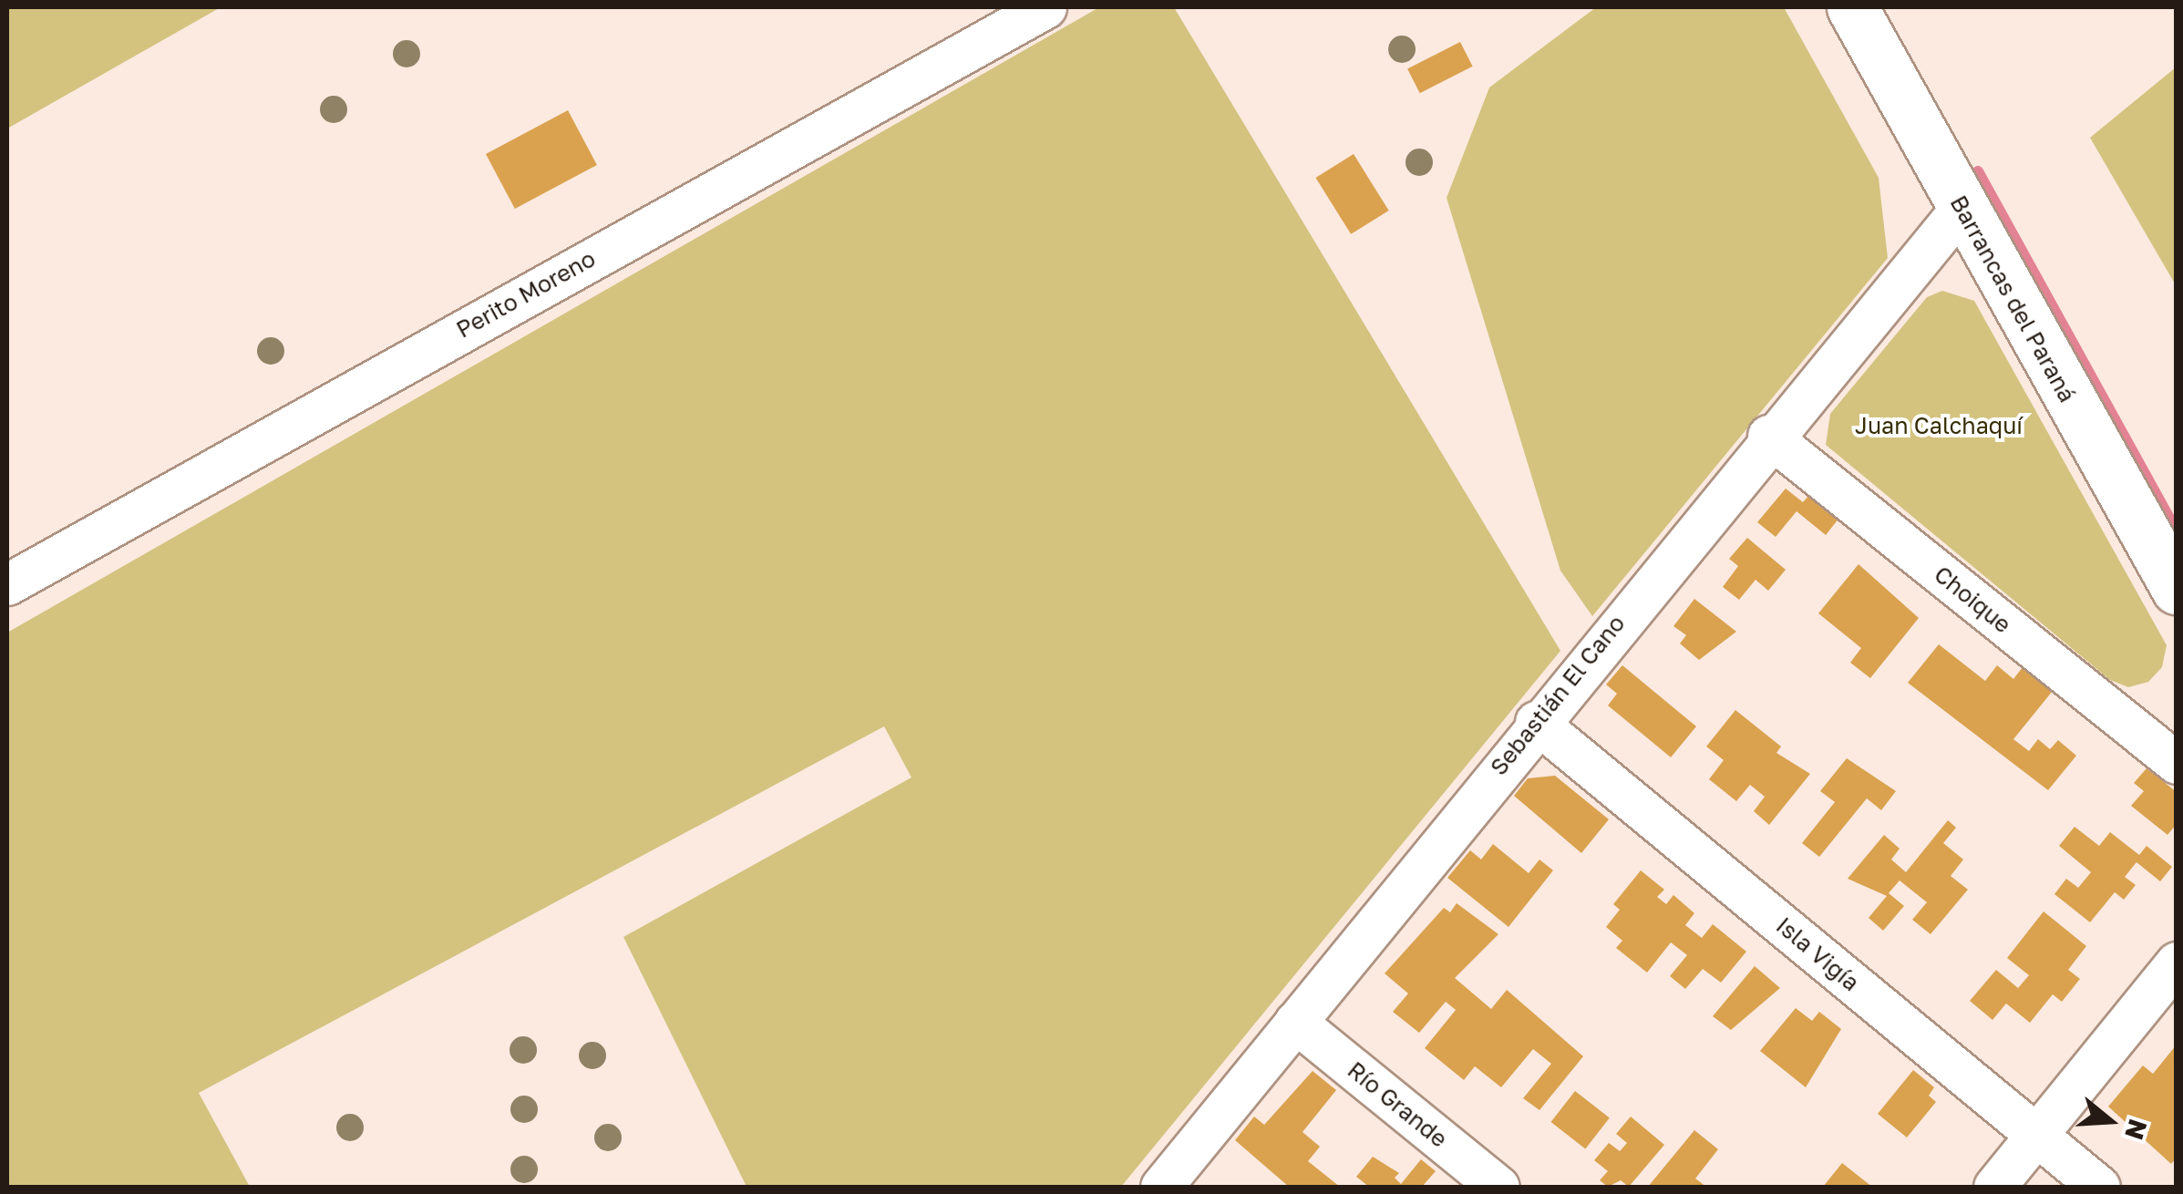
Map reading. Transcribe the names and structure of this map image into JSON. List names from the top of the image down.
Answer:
{
  "streets": {
    "street": [
      "Perito Moreno",
      "Barrancas del Paraná",
      "Choique",
      "Sebastián El Cano",
      "Isla Vigía",
      "Río Grande"
    ]
  },
  "crossings": [
    ["Barrancas del Paraná", "Sebastián El Cano"],
    ["Choique", "Sebastián El Cano"],
    ["Sebastián El Cano", "Isla Vigía"],
    ["Sebastián El Cano", "Río Grande"]
  ],
  "parks": ["Juan Calchaquí"],
  "north": "right"
}
